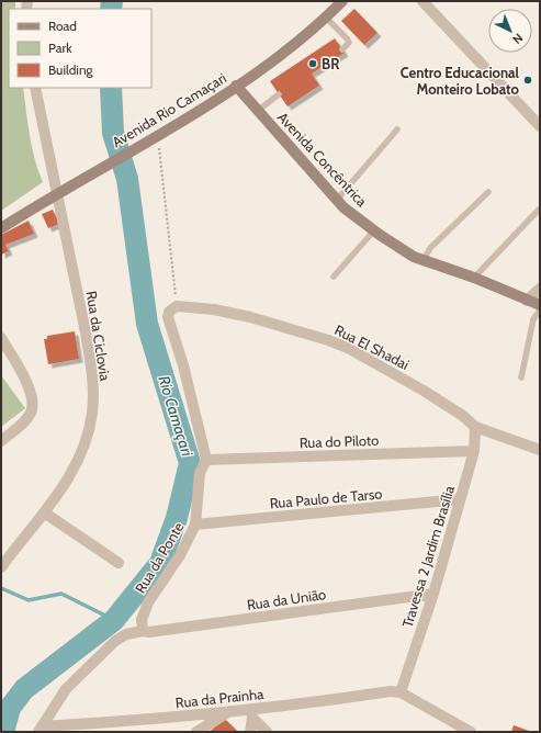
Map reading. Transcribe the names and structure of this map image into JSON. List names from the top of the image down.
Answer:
{
  "streets": {
    "street": [
      "Avenida Rio Camaçari",
      "Avenida Concêntrica",
      "Rua da Ciclovia",
      "Rua El Shadai",
      "Rua do Piloto",
      "Rua Paulo de Tarso",
      "Travessa 2 Jardim Brasília",
      "Rua da Ponte",
      "Rua da União",
      "Rua da Prainha"
    ]
  },
  "crossings": [
    ["Avenida Rio Camaçari", "Avenida Concêntrica"],
    ["Avenida Rio Camaçari", "Rua da Ciclovia"],
    ["Rua El Shadai", "Travessa 2 Jardim Brasília"],
    ["Rua do Piloto", "Travessa 2 Jardim Brasília"],
    ["Rua do Piloto", "Rua da Ponte"],
    ["Rua Paulo de Tarso", "Travessa 2 Jardim Brasília"],
    ["Rua Paulo de Tarso", "Rua da Ponte"],
    ["Travessa 2 Jardim Brasília", "Rua da União"],
    ["Travessa 2 Jardim Brasília", "Rua da Prainha"],
    ["Rua da Ponte", "Rua da União"]
  ],
  "water": ["Rio Camaçari"],
  "places": ["BR", "Centro Educacional Monteiro Lobato"],
  "legend": ["Road", "Park", "Building"],
  "north": "bottom right"
}
